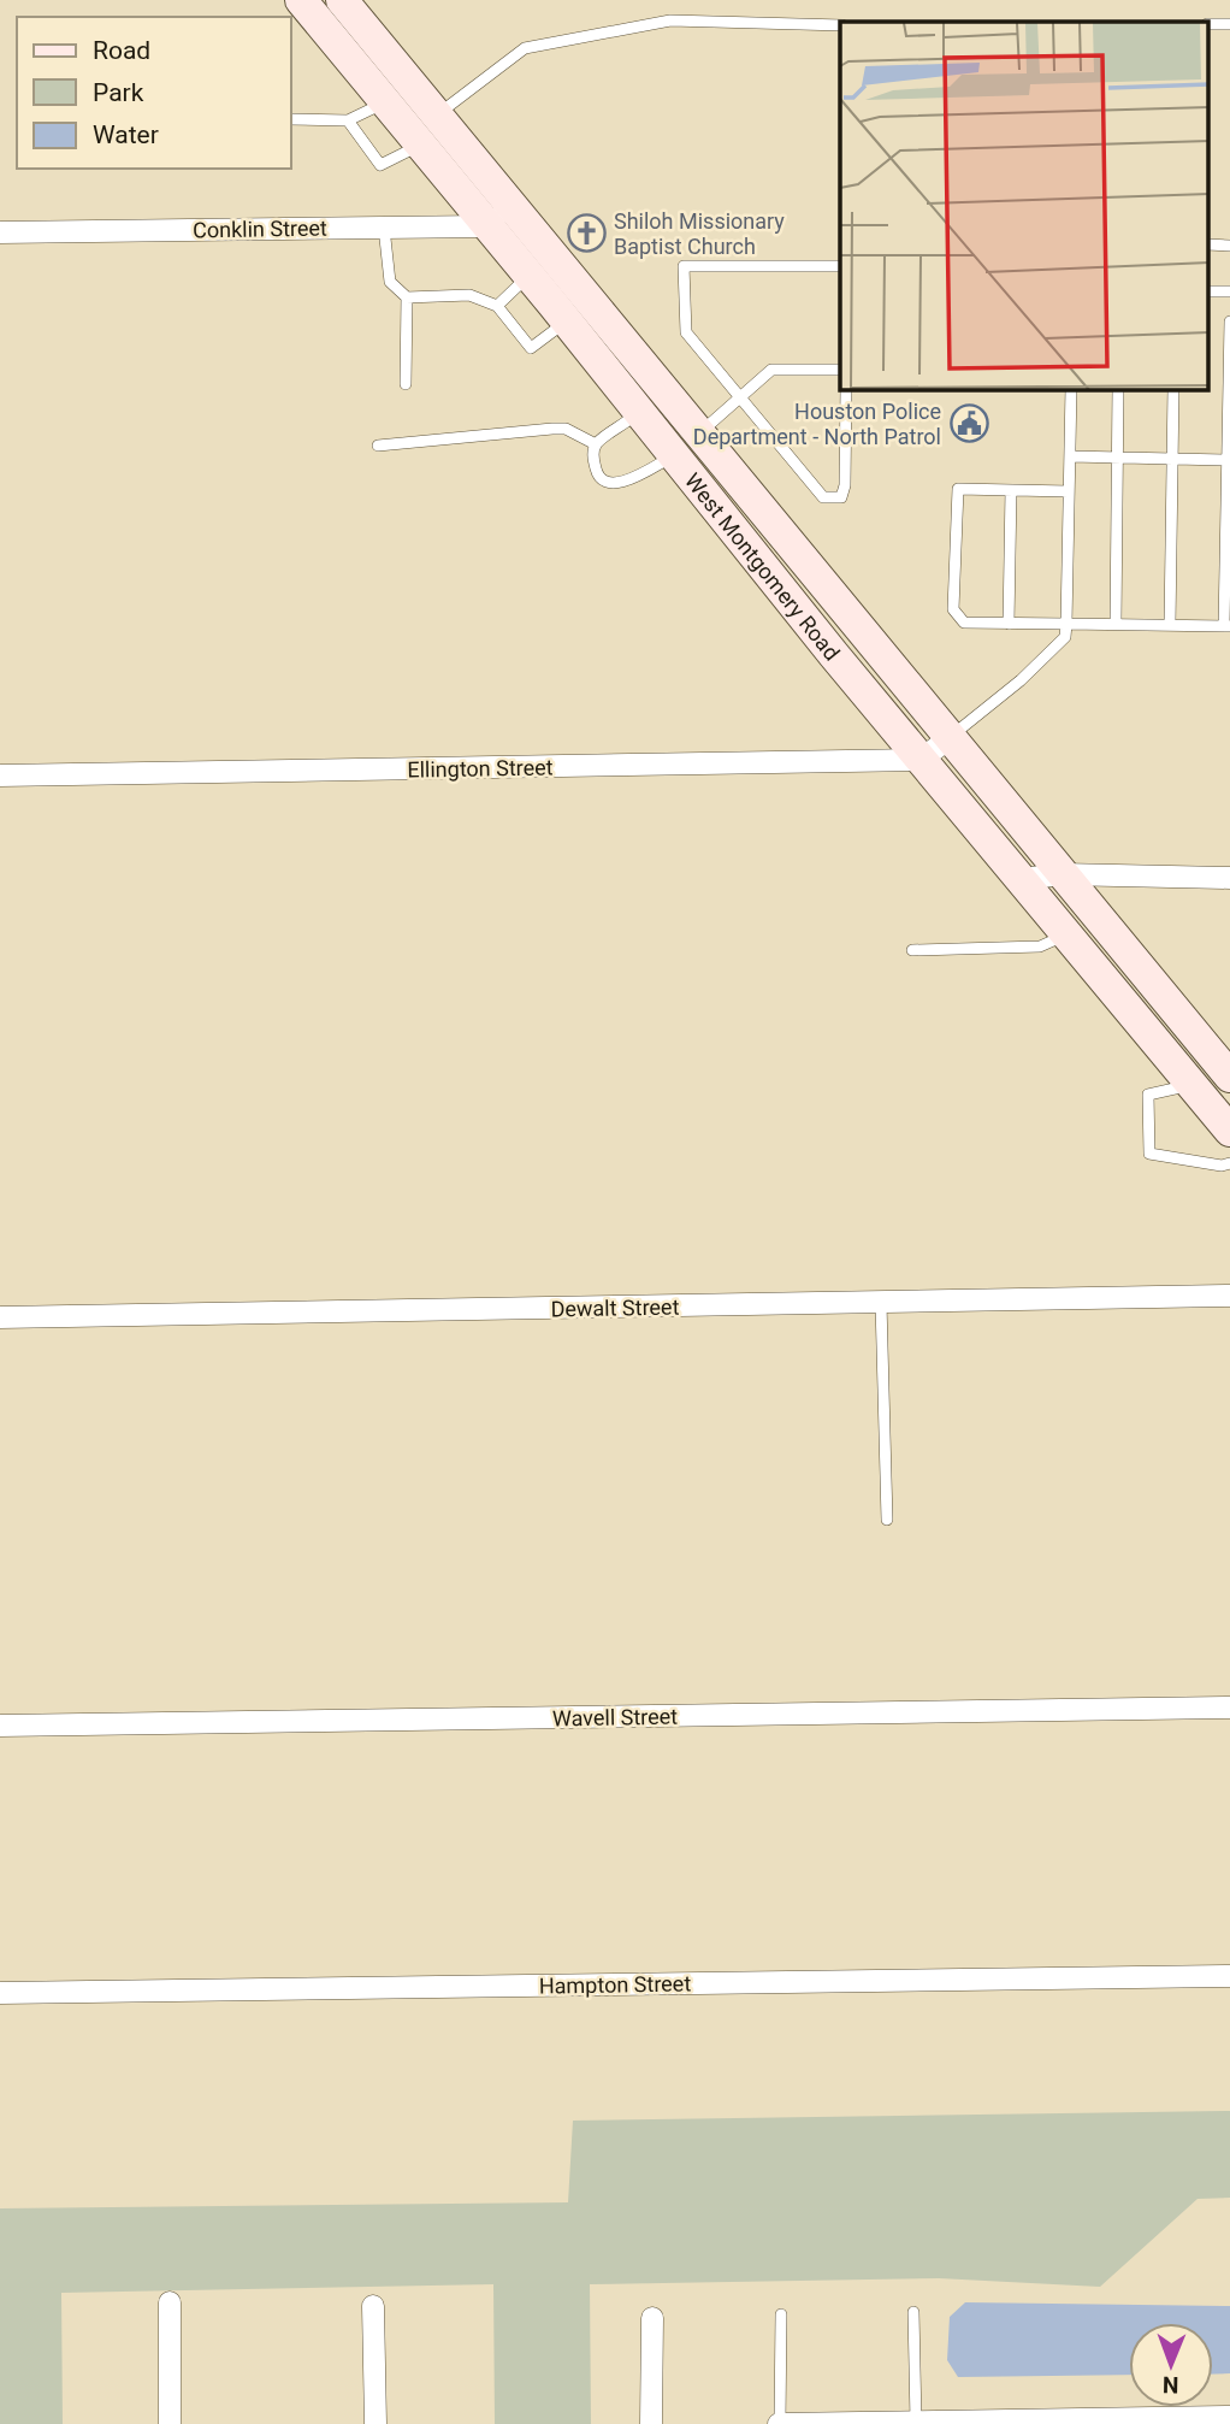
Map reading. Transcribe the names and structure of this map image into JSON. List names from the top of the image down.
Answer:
{
  "streets": {
    "main road": ["West Montgomery Road"],
    "street": [
      "Conklin Street",
      "Ellington Street",
      "Dewalt Street",
      "Wavell Street",
      "Hampton Street"
    ]
  },
  "crossings": [
    ["Conklin Street", "West Montgomery Road"],
    ["West Montgomery Road", "Ellington Street"]
  ],
  "places": {
    "church": ["Shiloh Missionary Baptist Church"],
    "public building": ["Houston Police Department - North Patrol"]
  },
  "legend": ["Road", "Park", "Water"],
  "north": "bottom"
}
